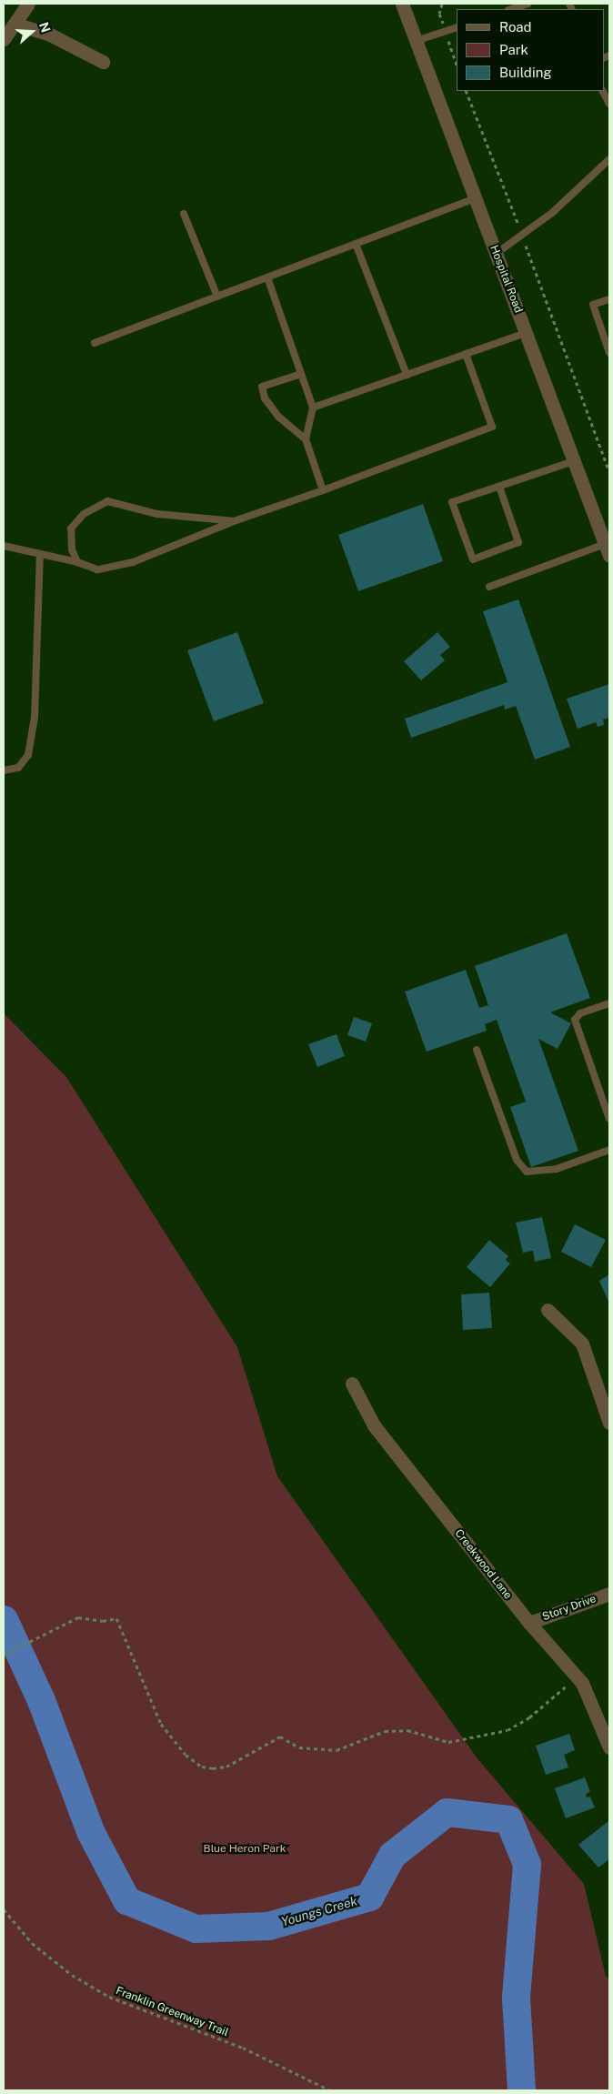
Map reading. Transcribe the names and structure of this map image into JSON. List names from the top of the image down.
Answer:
{
  "streets": {
    "street": ["Hospital Road", "Creekwood Lane", "Story Drive"],
    "path": ["Franklin Greenway Trail"]
  },
  "crossings": [
    ["Creekwood Lane", "Story Drive"]
  ],
  "water": ["Youngs Creek"],
  "parks": ["Blue Heron Park"],
  "legend": ["Road", "Park", "Building"],
  "north": "right"
}
